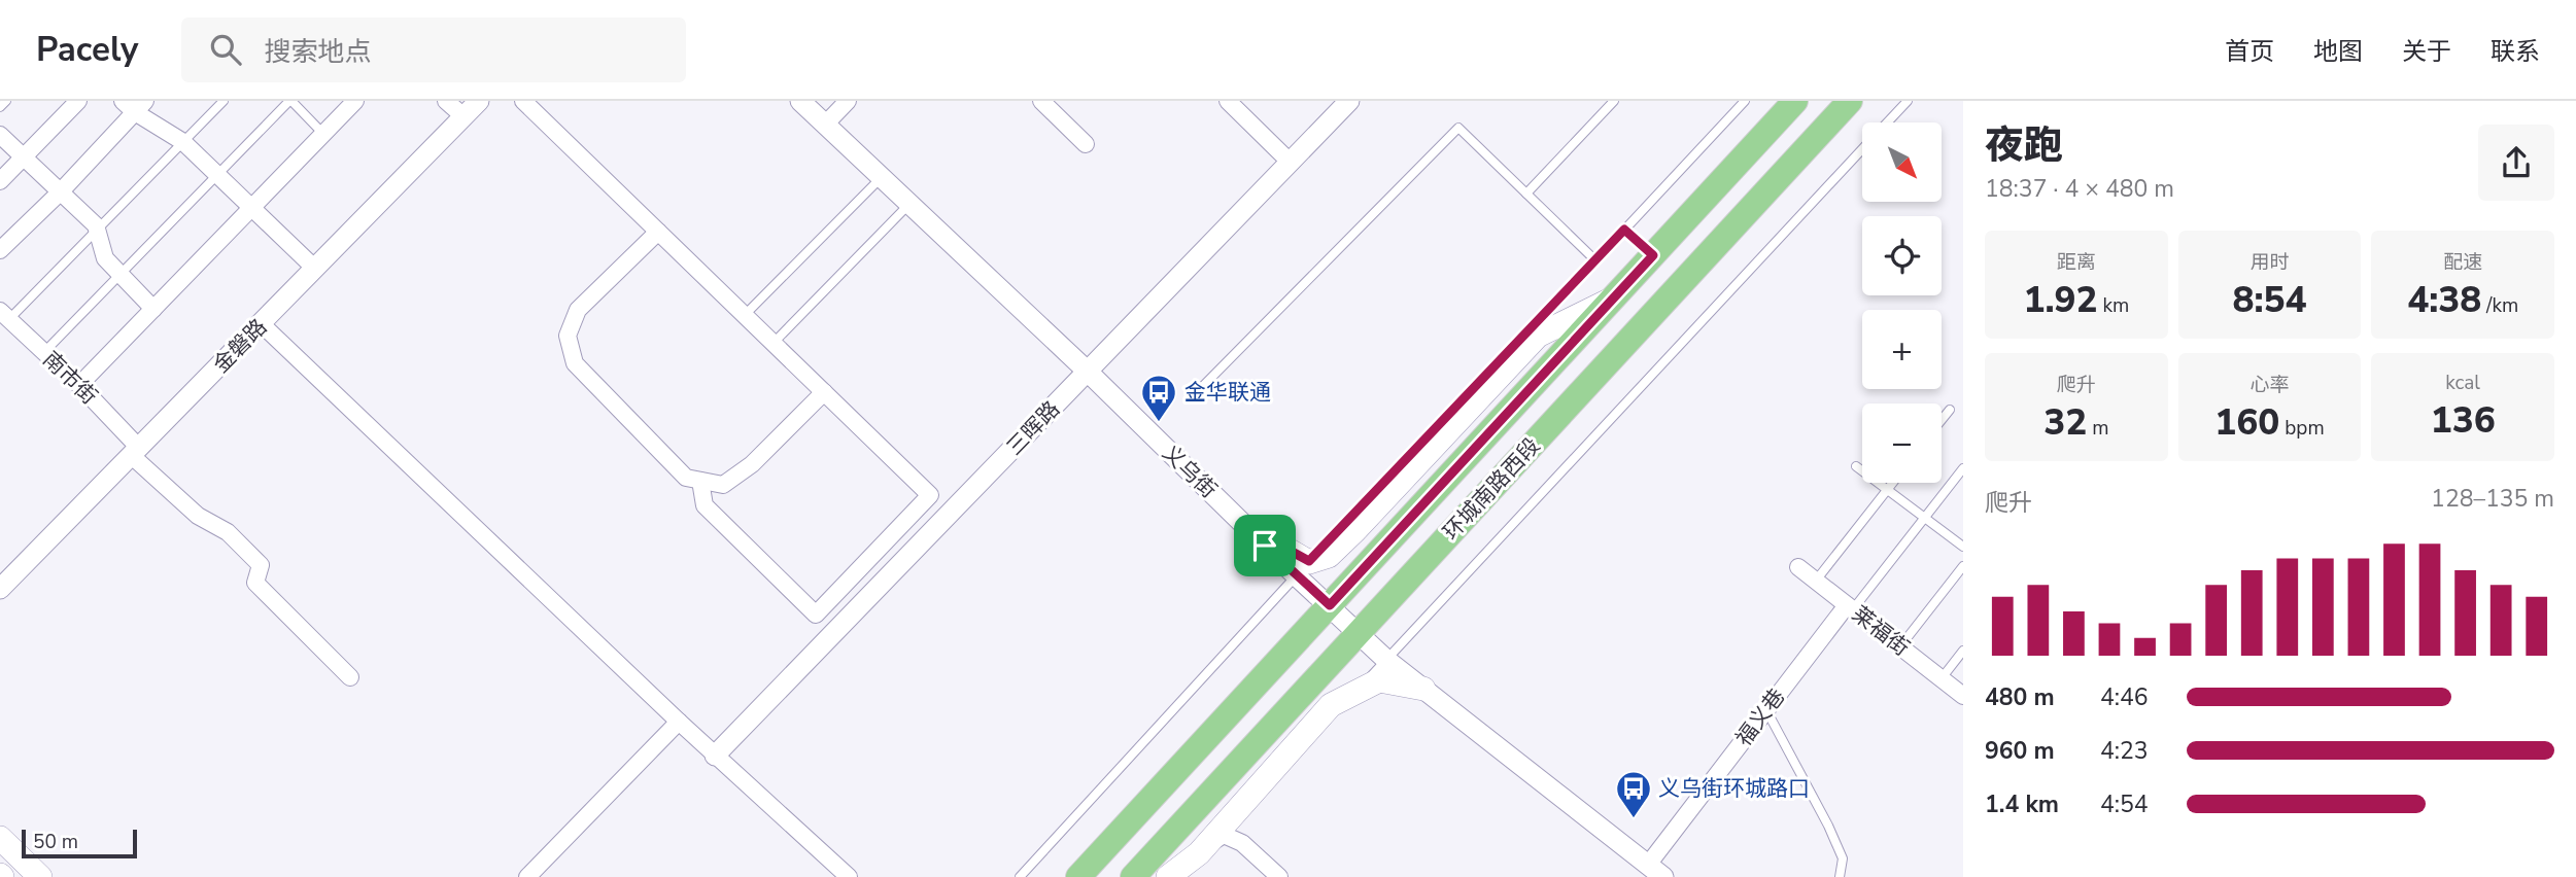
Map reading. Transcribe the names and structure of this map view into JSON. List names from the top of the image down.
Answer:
{
  "streets": {
    "main road": ["环城南路西段"],
    "street": [
      "金磐路",
      "南市街",
      "三晖路",
      "义乌街",
      "莱福街",
      "福义巷"
    ]
  },
  "crossings": [
    ["金磐路", "南市街"],
    ["三晖路", "义乌街"],
    ["莱福街", "福义巷"]
  ],
  "places": {
    "bus stop": ["金华联通", "义乌街环城路口"]
  },
  "scale_bar": "50 m",
  "north": "bottom right",
  "page": {
    "header": "Pacely",
    "search": "搜索地点",
    "nav": [
      "首页",
      "地图",
      "关于",
      "联系"
    ],
    "heading": ["夜跑", "18:37 · 4 × 480 m"],
    "map_buttons": ["+", "−"],
    "stats": [
      ["距离", "1.92 km"],
      ["用时", "8:54"],
      ["配速", "4:38 /km"],
      ["爬升", "32 m"],
      ["心率", "160 bpm"],
      ["kcal", "136"]
    ],
    "chart": ["爬升", "128–135 m"],
    "list": [
      {
        "name": "480 m",
        "note": "4:46"
      },
      {
        "name": "960 m",
        "note": "4:23"
      },
      {
        "name": "1.4 km",
        "note": "4:54"
      }
    ],
    "scale": "50 m"
  }
}
